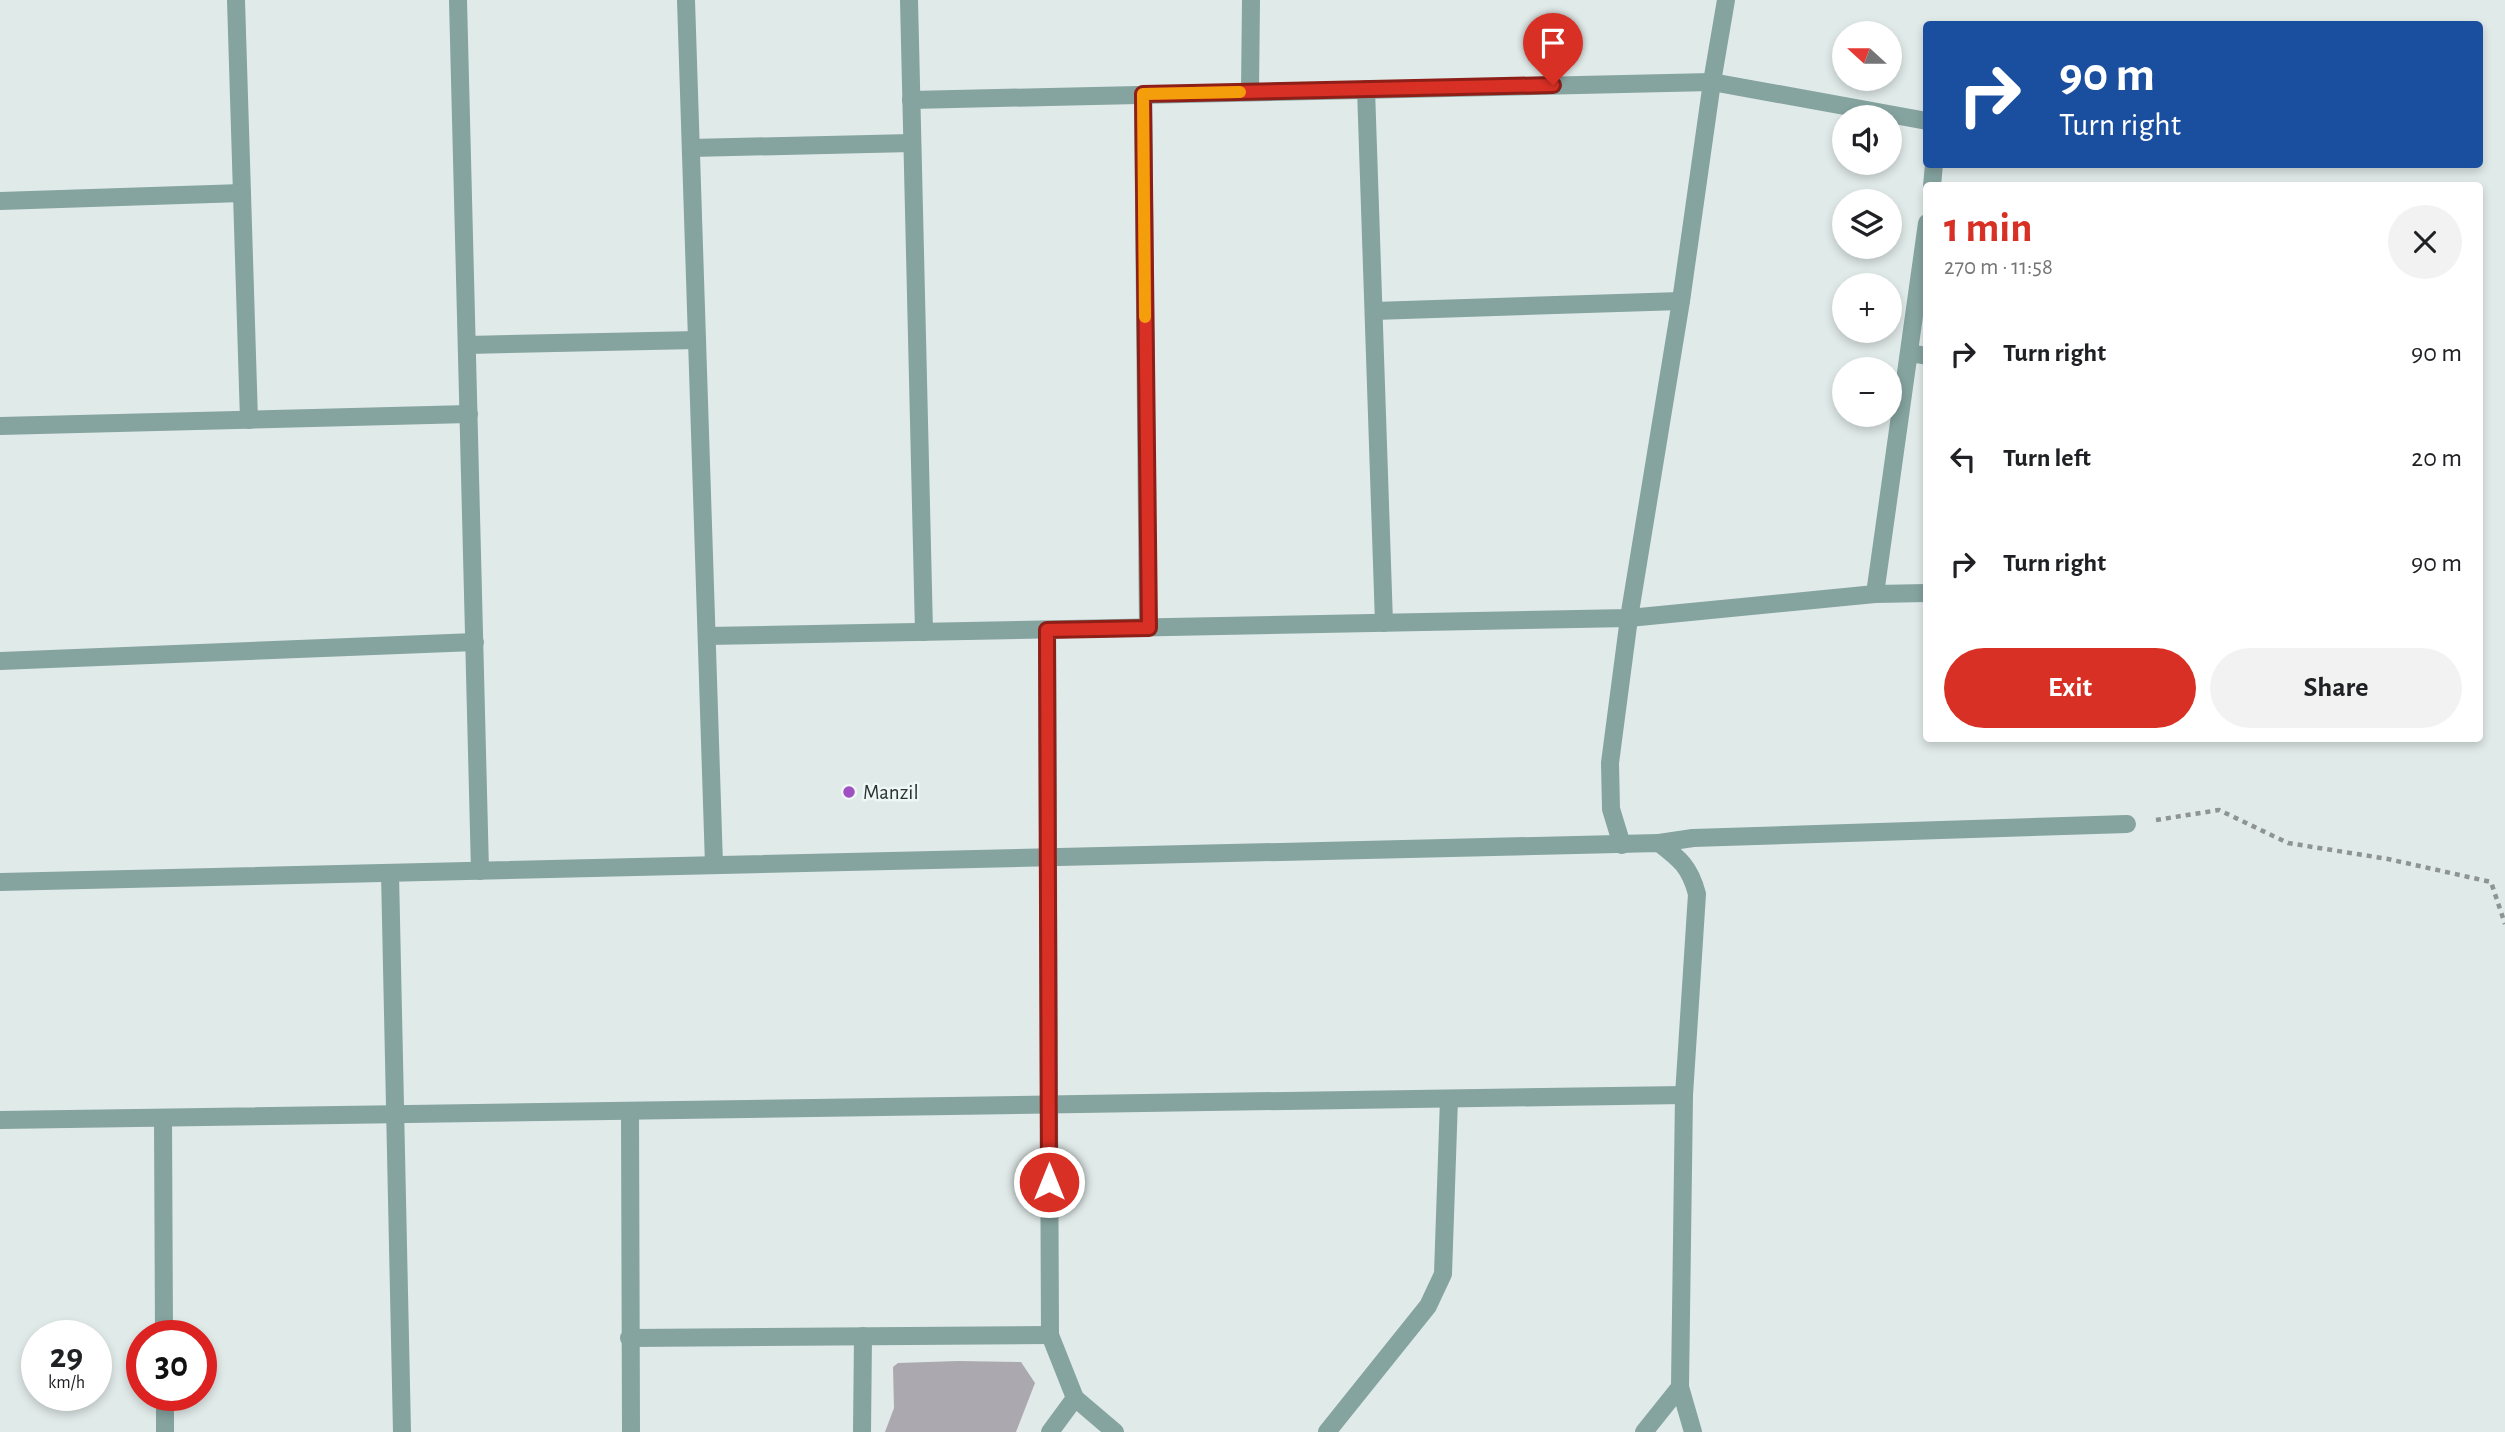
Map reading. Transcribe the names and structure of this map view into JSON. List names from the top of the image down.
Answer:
{
  "places": ["Manzil"],
  "north": "left",
  "page": {
    "map_buttons": ["+", "−"],
    "turn": ["90 m", "Turn right"],
    "heading": ["1 min", "270 m · 11:58"],
    "list": [
      {
        "name": "Turn right",
        "value": "90 m"
      },
      {
        "name": "Turn left",
        "value": "20 m"
      },
      {
        "name": "Turn right",
        "value": "90 m"
      }
    ],
    "buttons": ["Exit", "Share"],
    "speed": "29 km/h",
    "limit": "30"
  }
}
